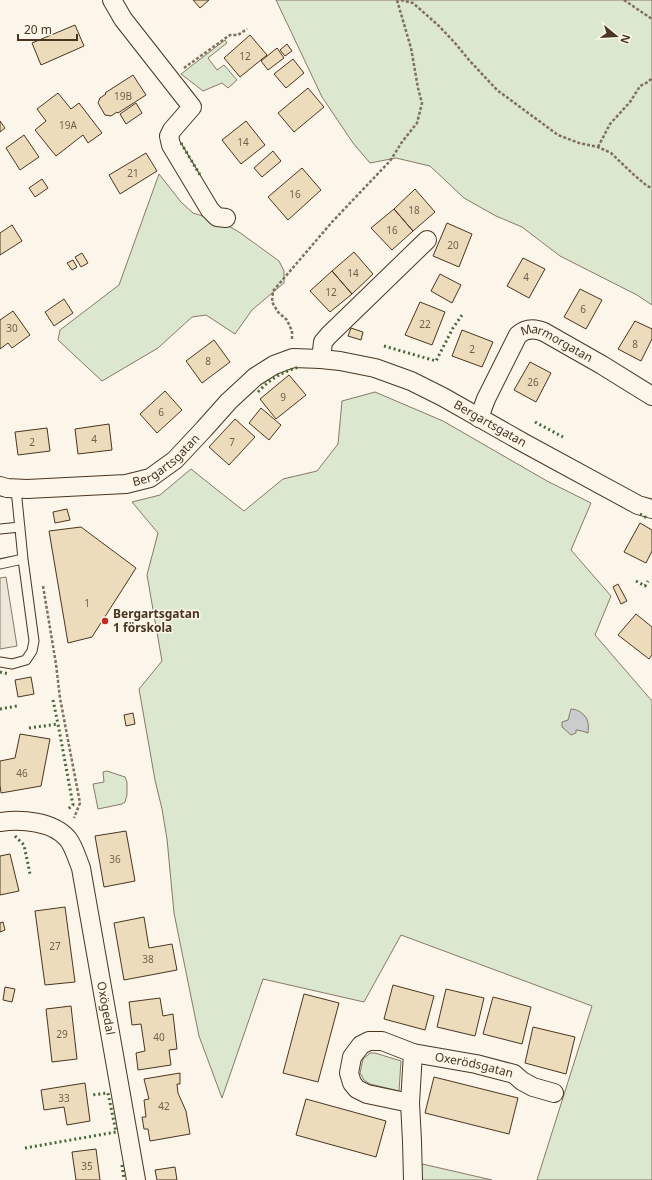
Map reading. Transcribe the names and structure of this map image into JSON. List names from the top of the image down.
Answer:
{
  "streets": {
    "street": [
      "Marmorgatan",
      "Bergartsgatan",
      "Oxögedal",
      "Oxerödsgatan"
    ]
  },
  "crossings": [
    ["Marmorgatan", "Bergartsgatan"]
  ],
  "places": ["Bergartsgatan 1 förskola"],
  "house_numbers": [
    "12",
    "19B",
    "19A",
    "14",
    "21",
    "16",
    "18",
    "16",
    "20",
    "14",
    "4",
    "12",
    "6",
    "22",
    "30",
    "8",
    "2",
    "8",
    "26",
    "9",
    "6",
    "4",
    "2",
    "7",
    "1",
    "46",
    "36",
    "27",
    "38",
    "29",
    "40",
    "33",
    "42",
    "35"
  ],
  "scale_bar": "20 m",
  "north": "right"
}
